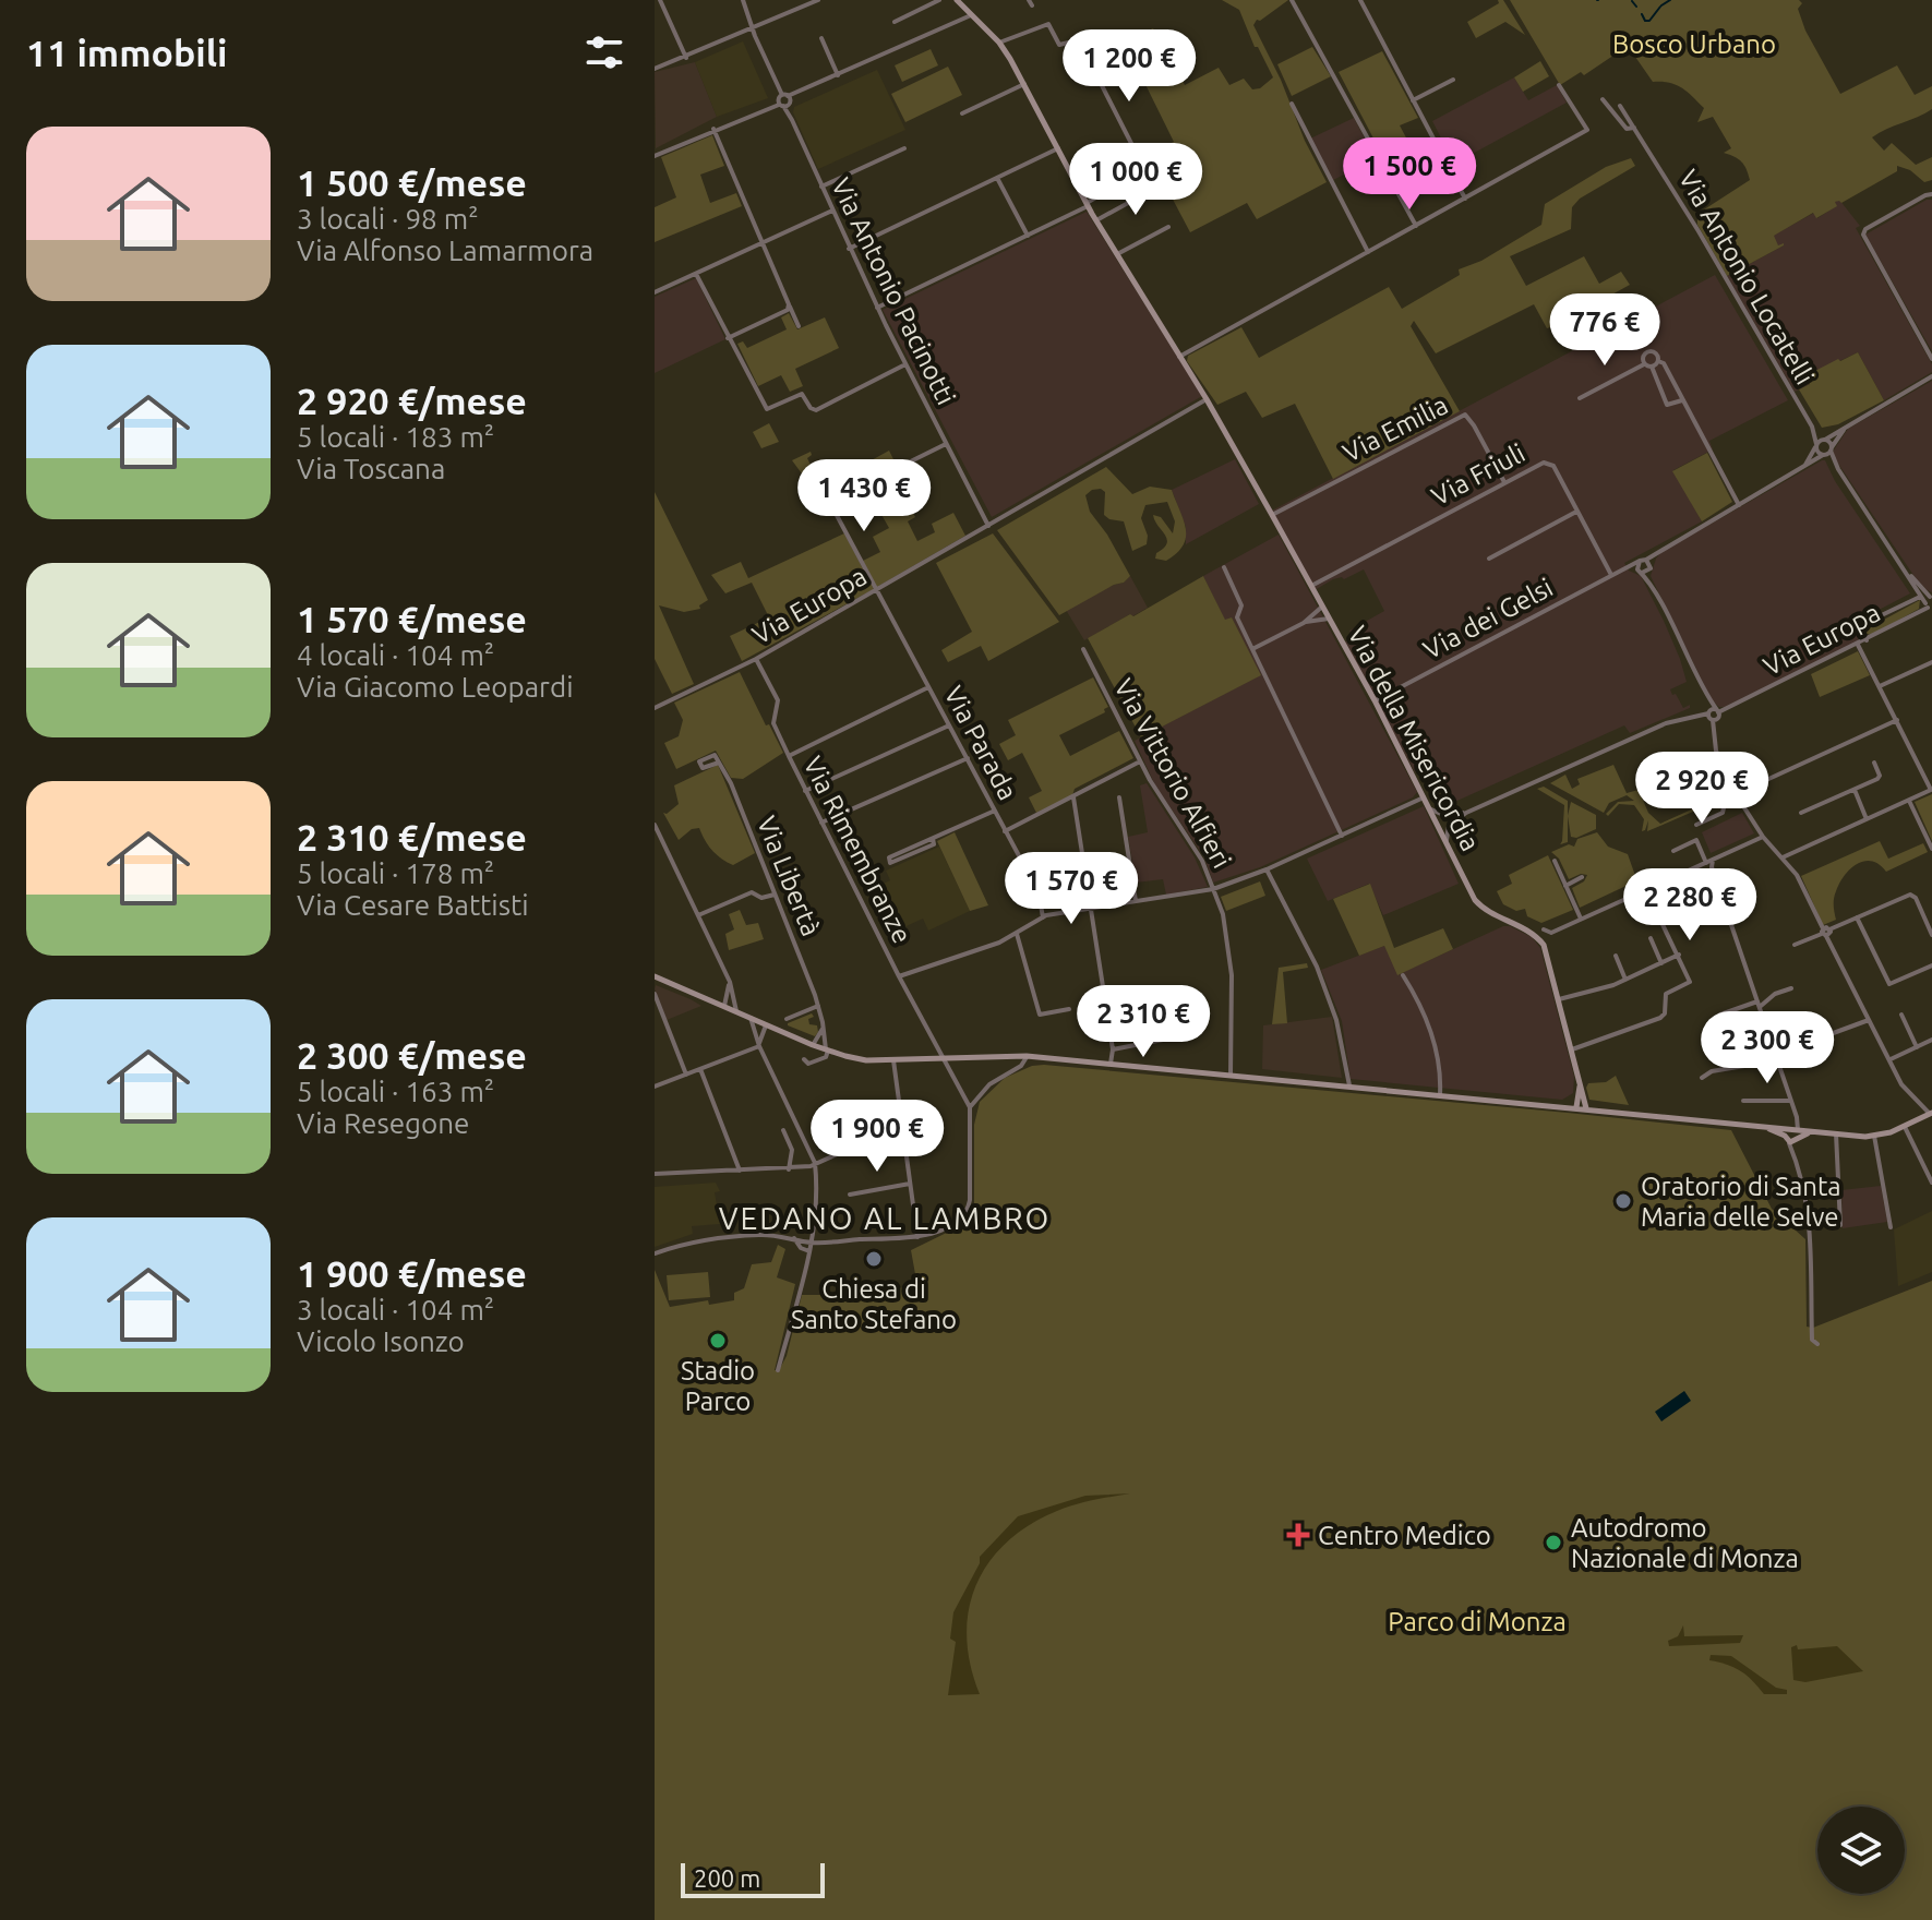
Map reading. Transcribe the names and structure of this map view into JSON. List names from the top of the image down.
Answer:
{
  "streets": {
    "street": [
      "Via Antonio Locatelli",
      "Via Antonio Pacinotti",
      "Via Emilia",
      "Via Friuli",
      "Via Europa",
      "Via dei Gelsi",
      "Via della Misericordia",
      "Via Parada",
      "Via Vittorio Alfieri",
      "Via Rimembranze",
      "Via Libertà"
    ]
  },
  "crossings": [
    ["Via Antonio Pacinotti", "Via Europa"],
    ["Via Emilia", "Via Friuli"],
    ["Via Emilia", "Via della Misericordia"],
    ["Via Friuli", "Via dei Gelsi"],
    ["Via Friuli", "Via della Misericordia"],
    ["Via Europa", "Via della Misericordia"],
    ["Via Europa", "Via Parada"],
    ["Via Europa", "Via Rimembranze"],
    ["Via dei Gelsi", "Via della Misericordia"]
  ],
  "districts": ["VEDANO AL LAMBRO"],
  "parks": ["Bosco Urbano", "Parco di Monza"],
  "places": {
    "other": [
      "Oratorio di Santa Maria delle Selve",
      "Chiesa di Santo Stefano",
      "Stadio Parco",
      "Autodromo Nazionale di Monza"
    ],
    "health": ["Centro Medico"]
  },
  "scale_bar": "200 m",
  "page": {
    "heading": "11 immobili",
    "price": [
      "1 200 €",
      "1 500 €",
      "1 000 €",
      "776 €",
      "1 430 €",
      "2 920 €",
      "1 570 €",
      "2 280 €",
      "2 310 €",
      "2 300 €",
      "1 900 €"
    ],
    "list": [
      {
        "name": "1 500 €/mese",
        "note": "3 locali · 98 m² · Via Alfonso Lamarmora"
      },
      {
        "name": "2 920 €/mese",
        "note": "5 locali · 183 m² · Via Toscana"
      },
      {
        "name": "1 570 €/mese",
        "note": "4 locali · 104 m² · Via Giacomo Leopardi"
      },
      {
        "name": "2 310 €/mese",
        "note": "5 locali · 178 m² · Via Cesare Battisti"
      },
      {
        "name": "2 300 €/mese",
        "note": "5 locali · 163 m² · Via Resegone"
      },
      {
        "name": "1 900 €/mese",
        "note": "3 locali · 104 m² · Vicolo Isonzo"
      }
    ],
    "scale": "200 m"
  }
}
